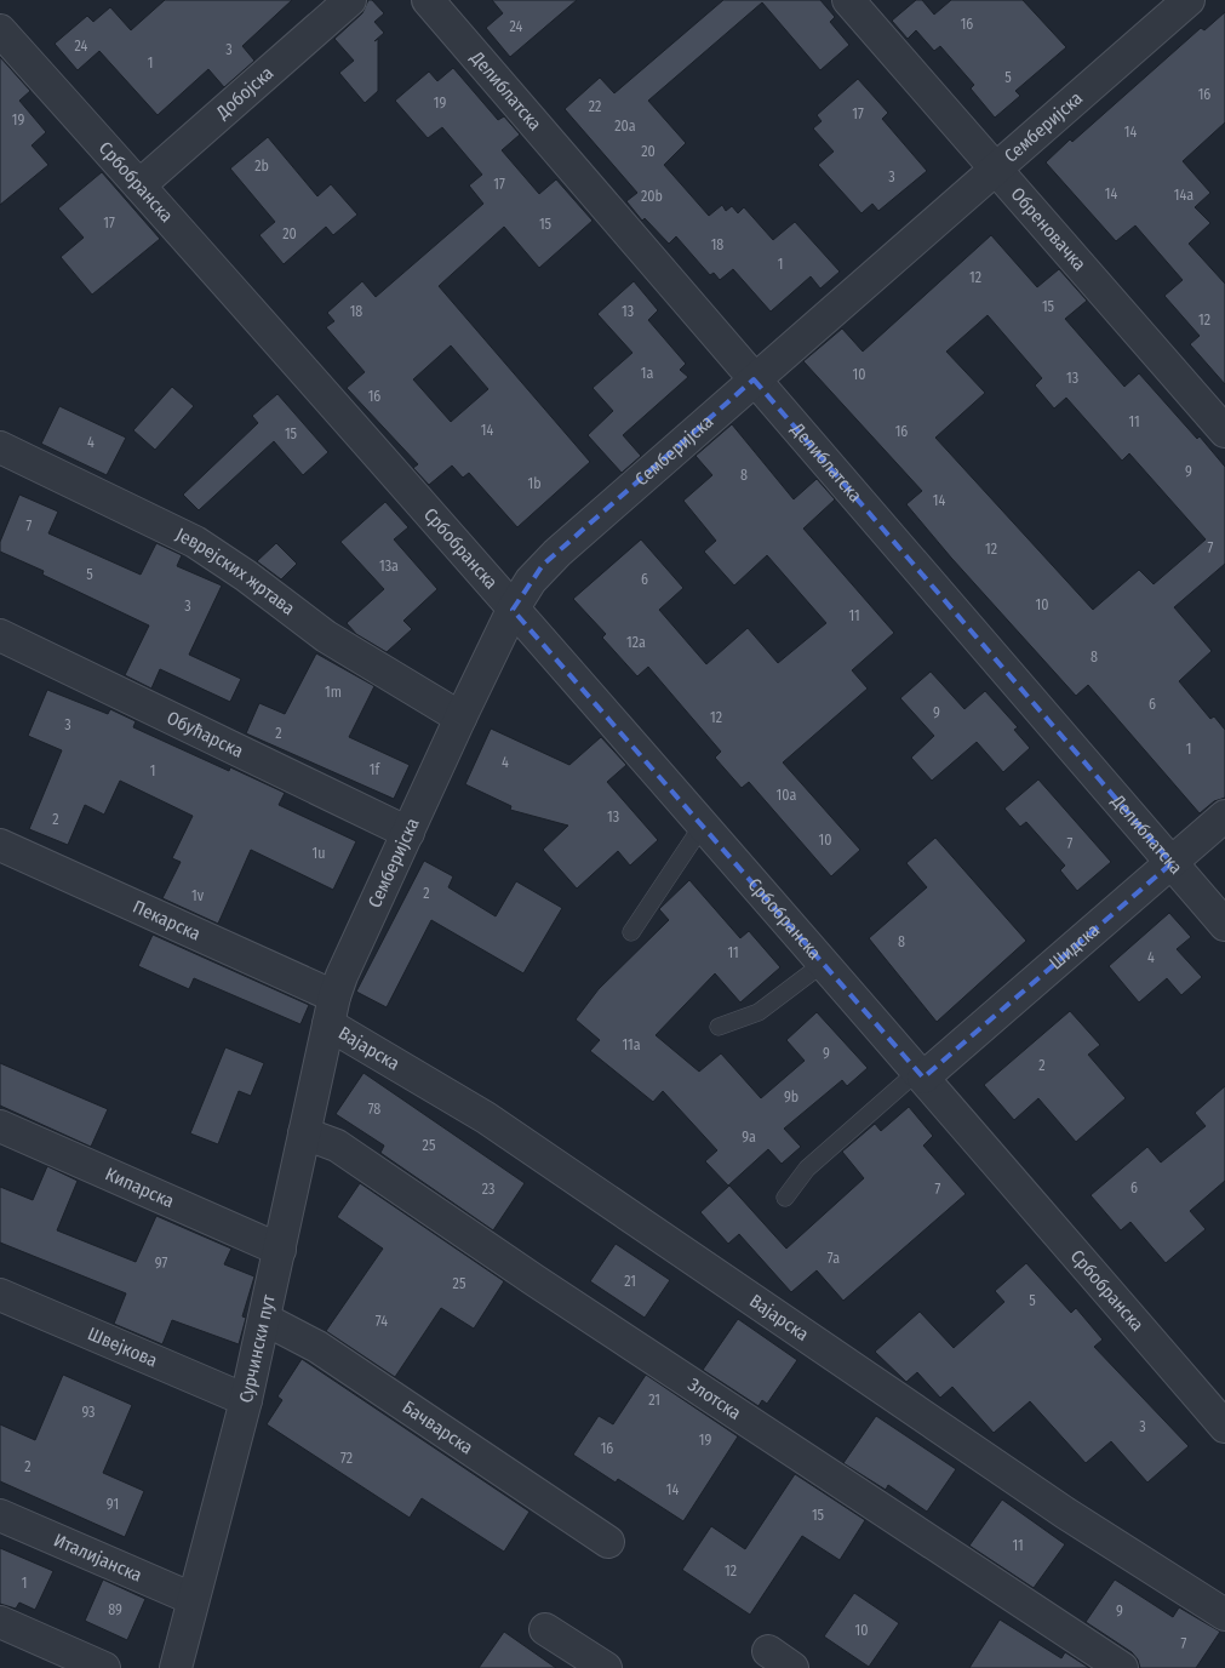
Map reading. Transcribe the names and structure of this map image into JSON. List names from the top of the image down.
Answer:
{
  "streets": {
    "street": [
      "Делиблатска",
      "Добојска",
      "Семберијска",
      "Србобранска",
      "Обреновачка",
      "Јеврејских жртава",
      "Обућарска",
      "Пекарска",
      "Шидска",
      "Вајарска",
      "Кипарска",
      "Швејкова",
      "Сурчински пут",
      "Злотска",
      "Бачварска",
      "Италијанска"
    ]
  },
  "crossings": [
    ["Делиблатска", "Семберијска"],
    ["Делиблатска", "Шидска"],
    ["Добојска", "Србобранска"],
    ["Семберијска", "Србобранска"],
    ["Семберијска", "Обреновачка"],
    ["Семберијска", "Јеврејских жртава"],
    ["Семберијска", "Обућарска"],
    ["Семберијска", "Пекарска"],
    ["Семберијска", "Вајарска"],
    ["Семберијска", "Сурчински пут"],
    ["Србобранска", "Шидска"],
    ["Пекарска", "Вајарска"],
    ["Пекарска", "Сурчински пут"],
    ["Вајарска", "Сурчински пут"],
    ["Кипарска", "Сурчински пут"],
    ["Швејкова", "Сурчински пут"],
    ["Сурчински пут", "Злотска"],
    ["Сурчински пут", "Бачварска"],
    ["Сурчински пут", "Италијанска"]
  ],
  "house_numbers": [
    "16",
    "24",
    "24",
    "3",
    "1",
    "5",
    "16",
    "19",
    "22",
    "17",
    "19",
    "20a",
    "14",
    "20",
    "2b",
    "3",
    "17",
    "14",
    "14a",
    "20b",
    "17",
    "15",
    "20",
    "18",
    "1",
    "12",
    "15",
    "18",
    "13",
    "12",
    "1a",
    "10",
    "13",
    "16",
    "11",
    "14",
    "16",
    "15",
    "4",
    "9",
    "8",
    "1b",
    "14",
    "7",
    "7",
    "12",
    "13a",
    "5",
    "6",
    "10",
    "3",
    "11",
    "12a",
    "8",
    "1m",
    "6",
    "9",
    "12",
    "3",
    "2",
    "1",
    "4",
    "1f",
    "1",
    "10a",
    "13",
    "2",
    "10",
    "7",
    "1u",
    "2",
    "1v",
    "8",
    "11",
    "4",
    "11a",
    "9",
    "2",
    "9b",
    "78",
    "9a",
    "25",
    "6",
    "23",
    "7",
    "7a",
    "97",
    "21",
    "25",
    "5",
    "74",
    "21",
    "93",
    "3",
    "19",
    "16",
    "72",
    "2",
    "14",
    "91",
    "15",
    "11",
    "12",
    "1",
    "89",
    "9",
    "10",
    "7"
  ]
}
